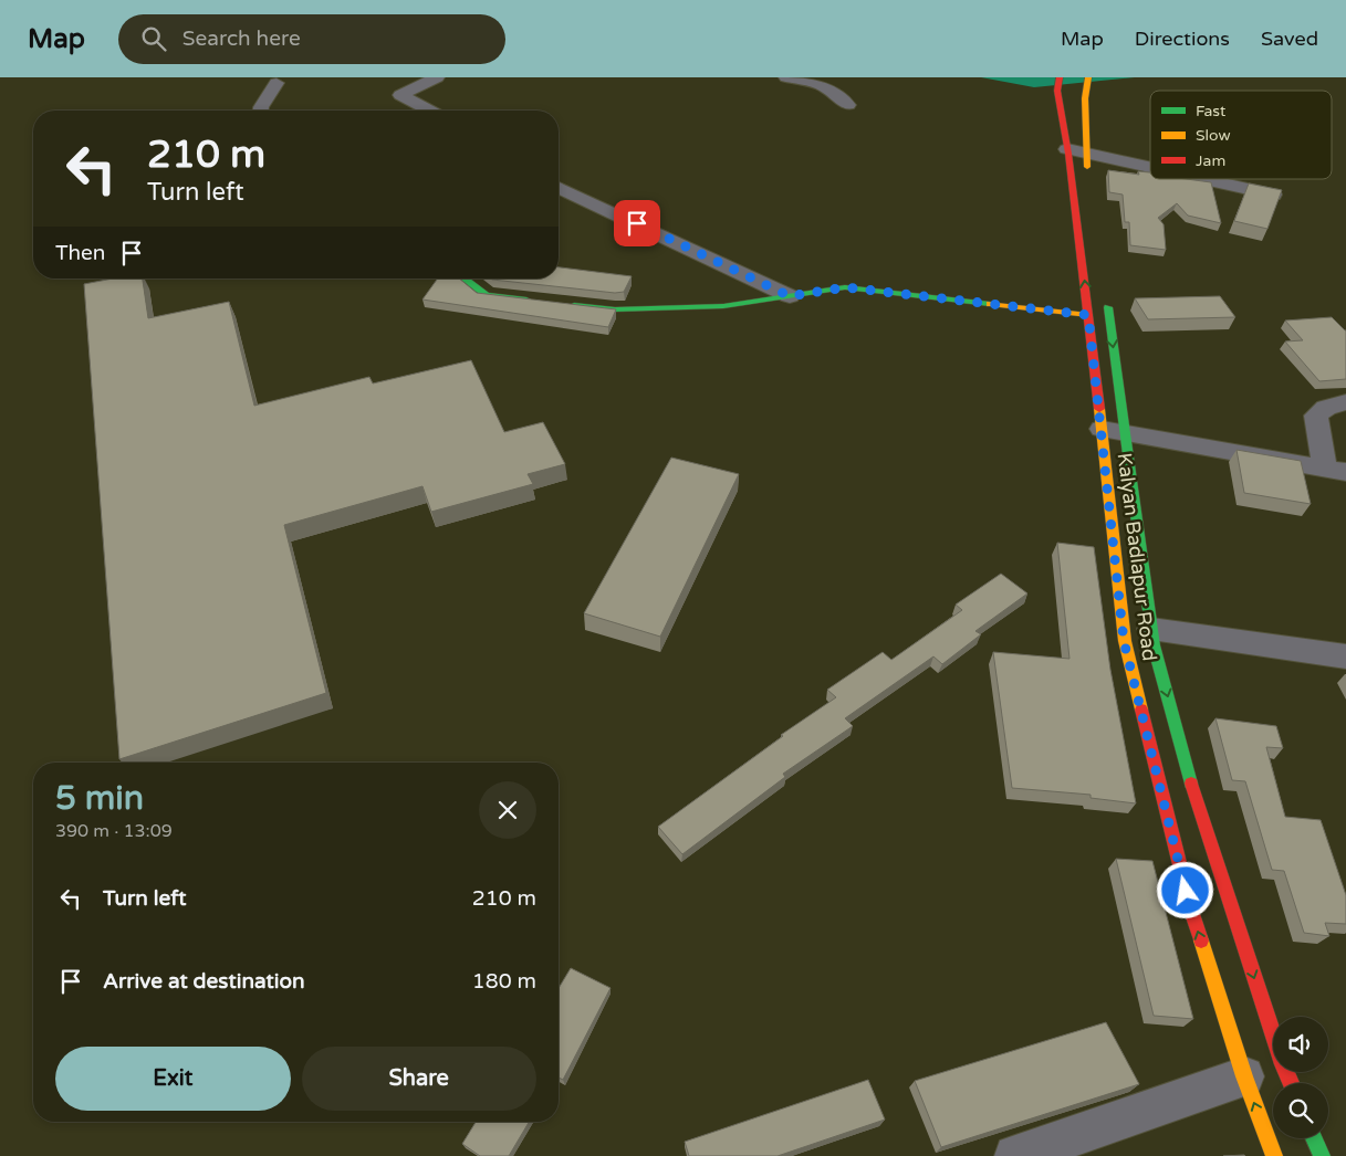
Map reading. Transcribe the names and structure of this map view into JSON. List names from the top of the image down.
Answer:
{
  "streets": {
    "main road": ["Kalyan Badlapur Road"]
  },
  "legend": ["Fast", "Slow", "Jam"],
  "page": {
    "header": "Map",
    "search": "Search here",
    "nav": ["Map", "Directions", "Saved"],
    "turn": ["210 m", "Turn left"],
    "then": "Then",
    "heading": ["5 min", "390 m · 13:09"],
    "list": [
      {
        "name": "Turn left",
        "value": "210 m"
      },
      {
        "name": "Arrive at destination",
        "value": "180 m"
      }
    ],
    "buttons": ["Exit", "Share"]
  }
}
